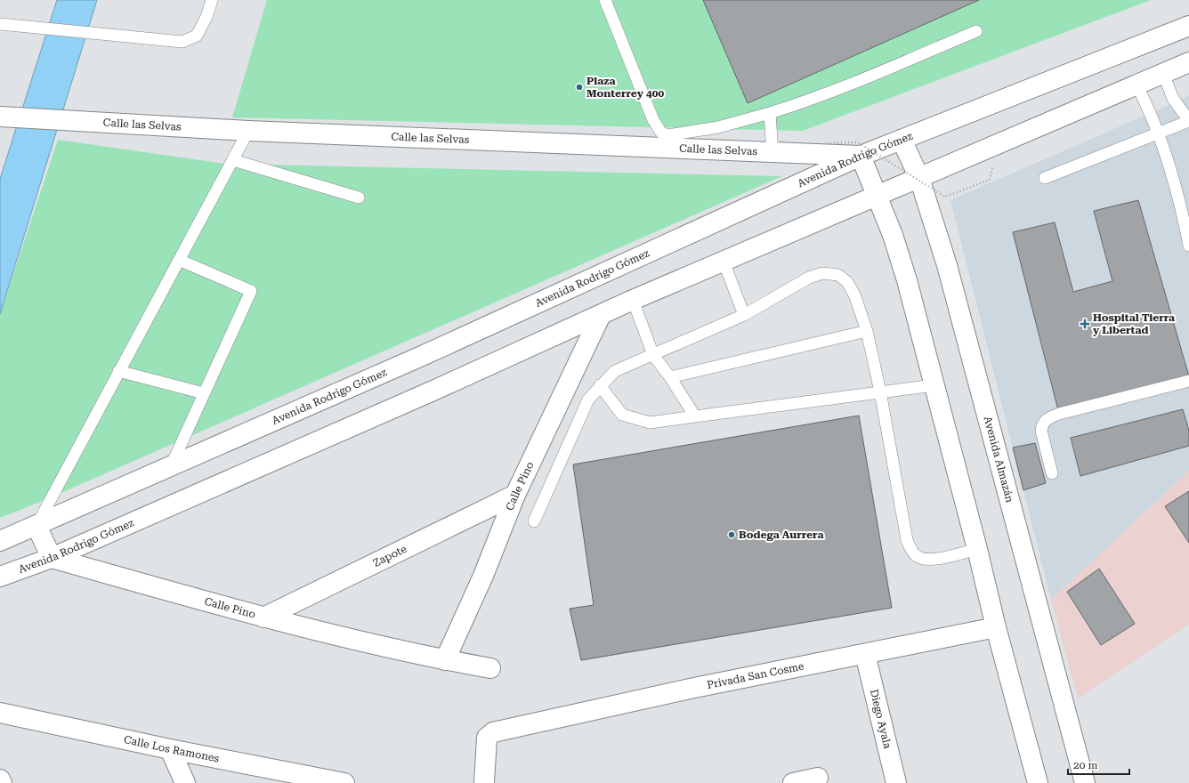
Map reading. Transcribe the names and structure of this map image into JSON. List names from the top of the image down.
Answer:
{
  "streets": {
    "street": [
      "Calle las Selvas",
      "Avenida Rodrigo Gómez",
      "Avenida Almazán",
      "Calle Pino",
      "Zapote",
      "Privada San Cosme",
      "Diego Ayala",
      "Calle Los Ramones"
    ]
  },
  "crossings": [
    ["Calle las Selvas", "Avenida Rodrigo Gómez"],
    ["Avenida Rodrigo Gómez", "Avenida Almazán"],
    ["Avenida Rodrigo Gómez", "Calle Pino"],
    ["Calle Pino", "Zapote"],
    ["Privada San Cosme", "Diego Ayala"]
  ],
  "places": {
    "other": ["Plaza Monterrey 400", "Bodega Aurrera"],
    "health": ["Hospital Tierra y Libertad"]
  },
  "scale_bar": "20 m"
}
